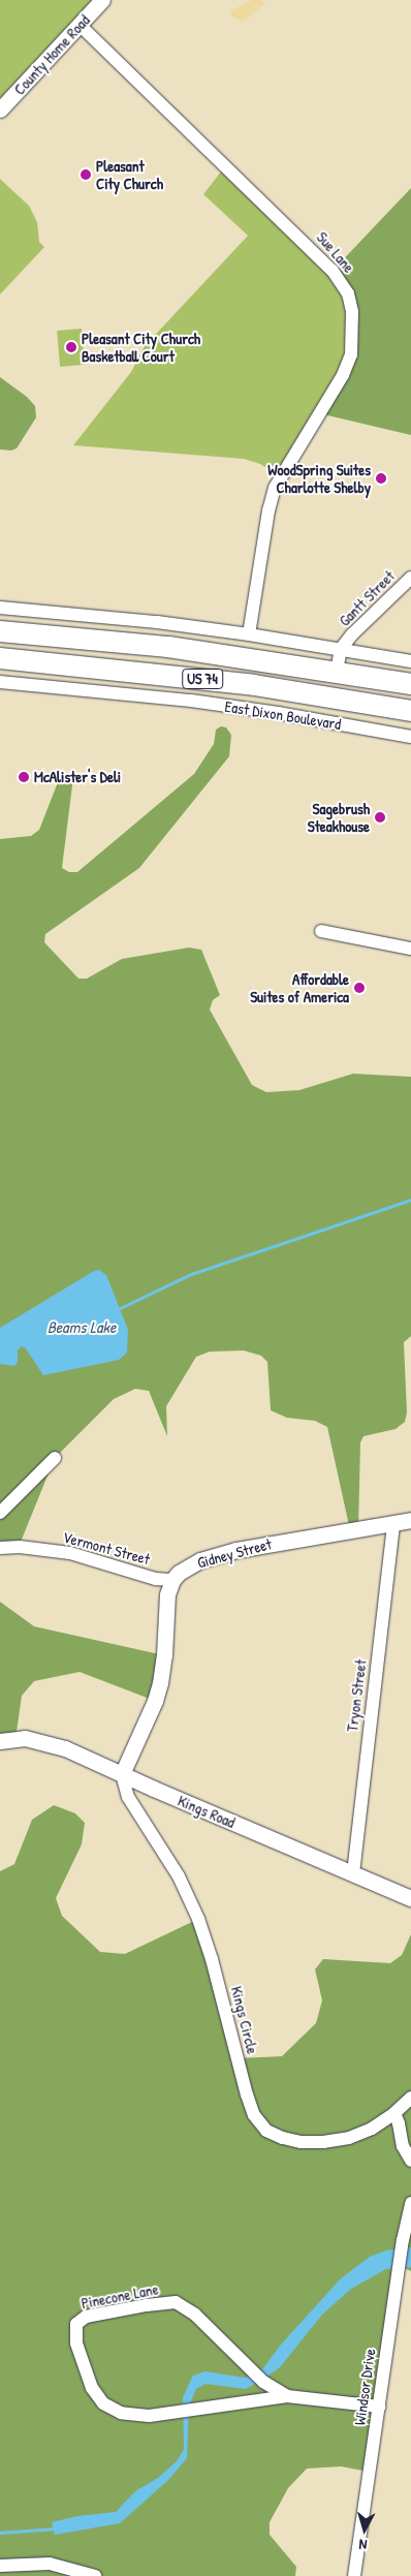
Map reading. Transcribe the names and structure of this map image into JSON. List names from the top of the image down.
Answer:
{
  "streets": {
    "highway": ["US 74", "East Dixon Boulevard"],
    "street": [
      "County Home Road",
      "Sue Lane",
      "Gantt Street",
      "Vermont Street",
      "Gidney Street",
      "Tryon Street",
      "Kings Road",
      "Kings Circle",
      "Pinecone Lane",
      "Windsor Drive"
    ]
  },
  "crossings": [
    ["County Home Road", "Sue Lane"],
    ["Gantt Street", "US 74"],
    ["Vermont Street", "Gidney Street"],
    ["Gidney Street", "Tryon Street"],
    ["Tryon Street", "Kings Road"],
    ["Kings Road", "Kings Circle"],
    ["Pinecone Lane", "Windsor Drive"]
  ],
  "water": ["Beams Lake"],
  "places": [
    "Pleasant City Church",
    "Pleasant City Church Basketball Court",
    "WoodSpring Suites Charlotte Shelby",
    "McAlister's Deli",
    "Sagebrush Steakhouse",
    "Affordable Suites of America"
  ],
  "north": "bottom"
}
